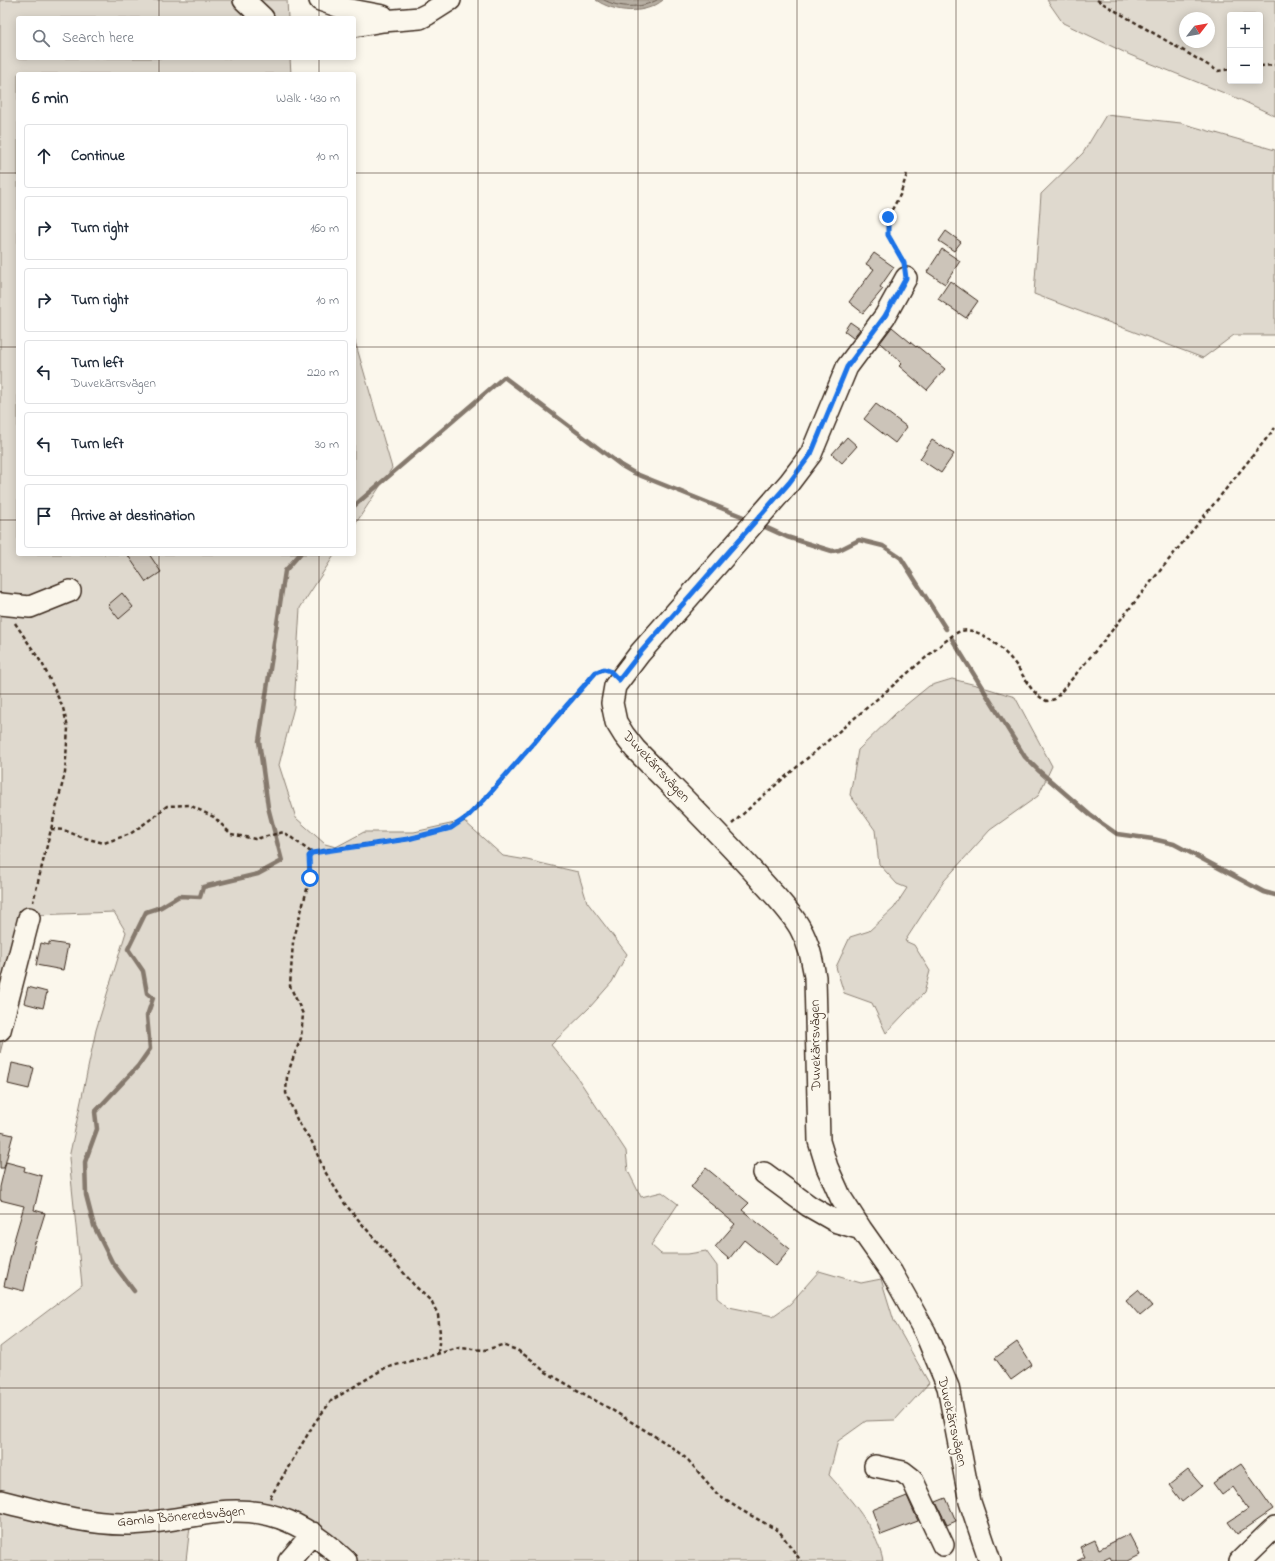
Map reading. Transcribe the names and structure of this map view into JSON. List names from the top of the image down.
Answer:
{
  "streets": {
    "street": ["Duvekärrsvägen", "Gamla Böneredsvägen"]
  },
  "north": "top right",
  "page": {
    "map_buttons": ["+", "−"],
    "search": "Search here",
    "heading": ["6 min", "Walk · 430 m"],
    "list": [
      ["Continue", "10 m"],
      ["Turn right", "160 m"],
      ["Turn right", "10 m"],
      ["Turn left", "Duvekärrsvägen", "220 m"],
      ["Turn left", "30 m"],
      "Arrive at destination"
    ]
  }
}
